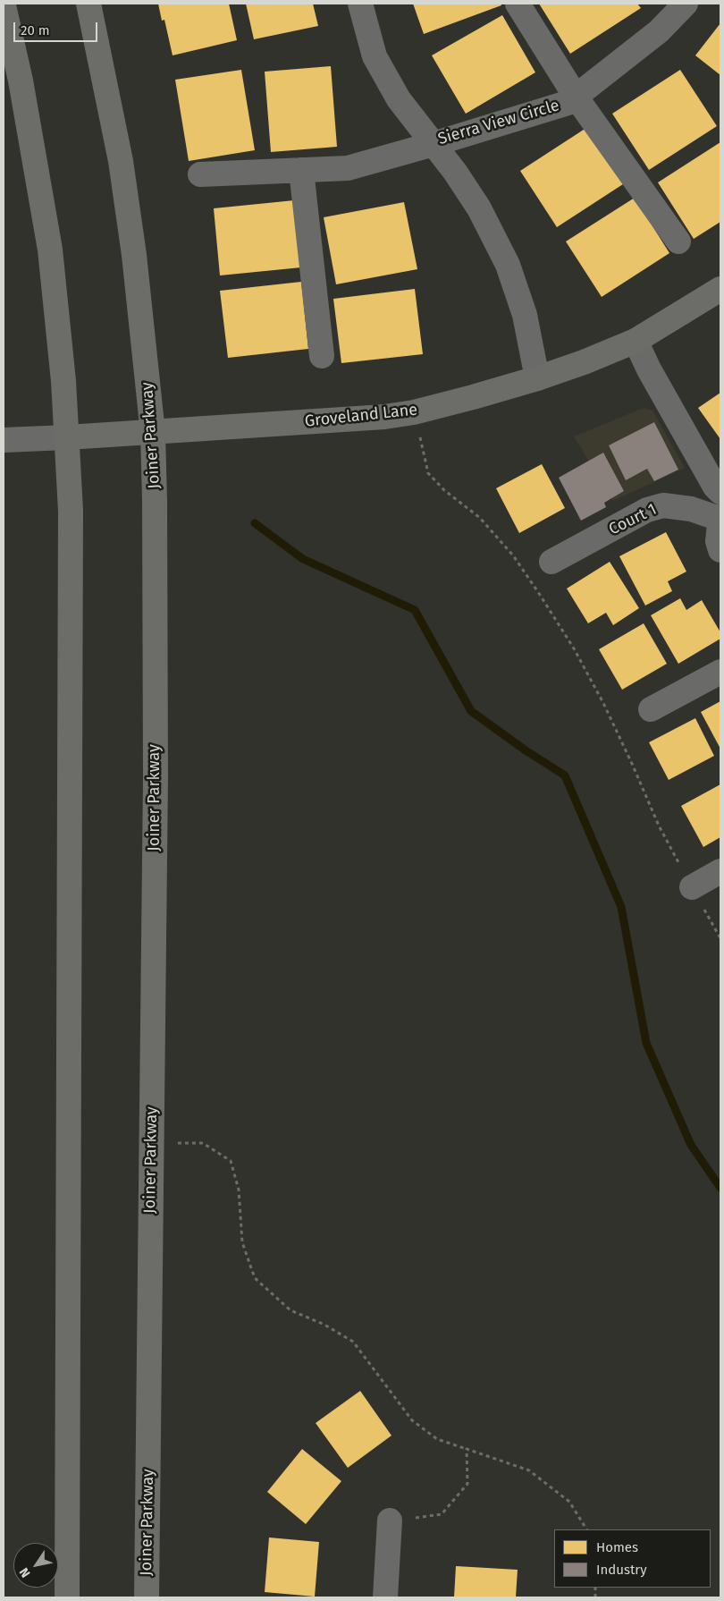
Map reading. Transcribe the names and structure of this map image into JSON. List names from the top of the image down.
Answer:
{
  "streets": {
    "main road": ["Groveland Lane", "Joiner Parkway"],
    "street": ["Sierra View Circle", "Court 1"]
  },
  "crossings": [
    ["Groveland Lane", "Joiner Parkway"]
  ],
  "legend": ["Homes", "Industry"],
  "scale_bar": "20 m",
  "north": "bottom left"
}
